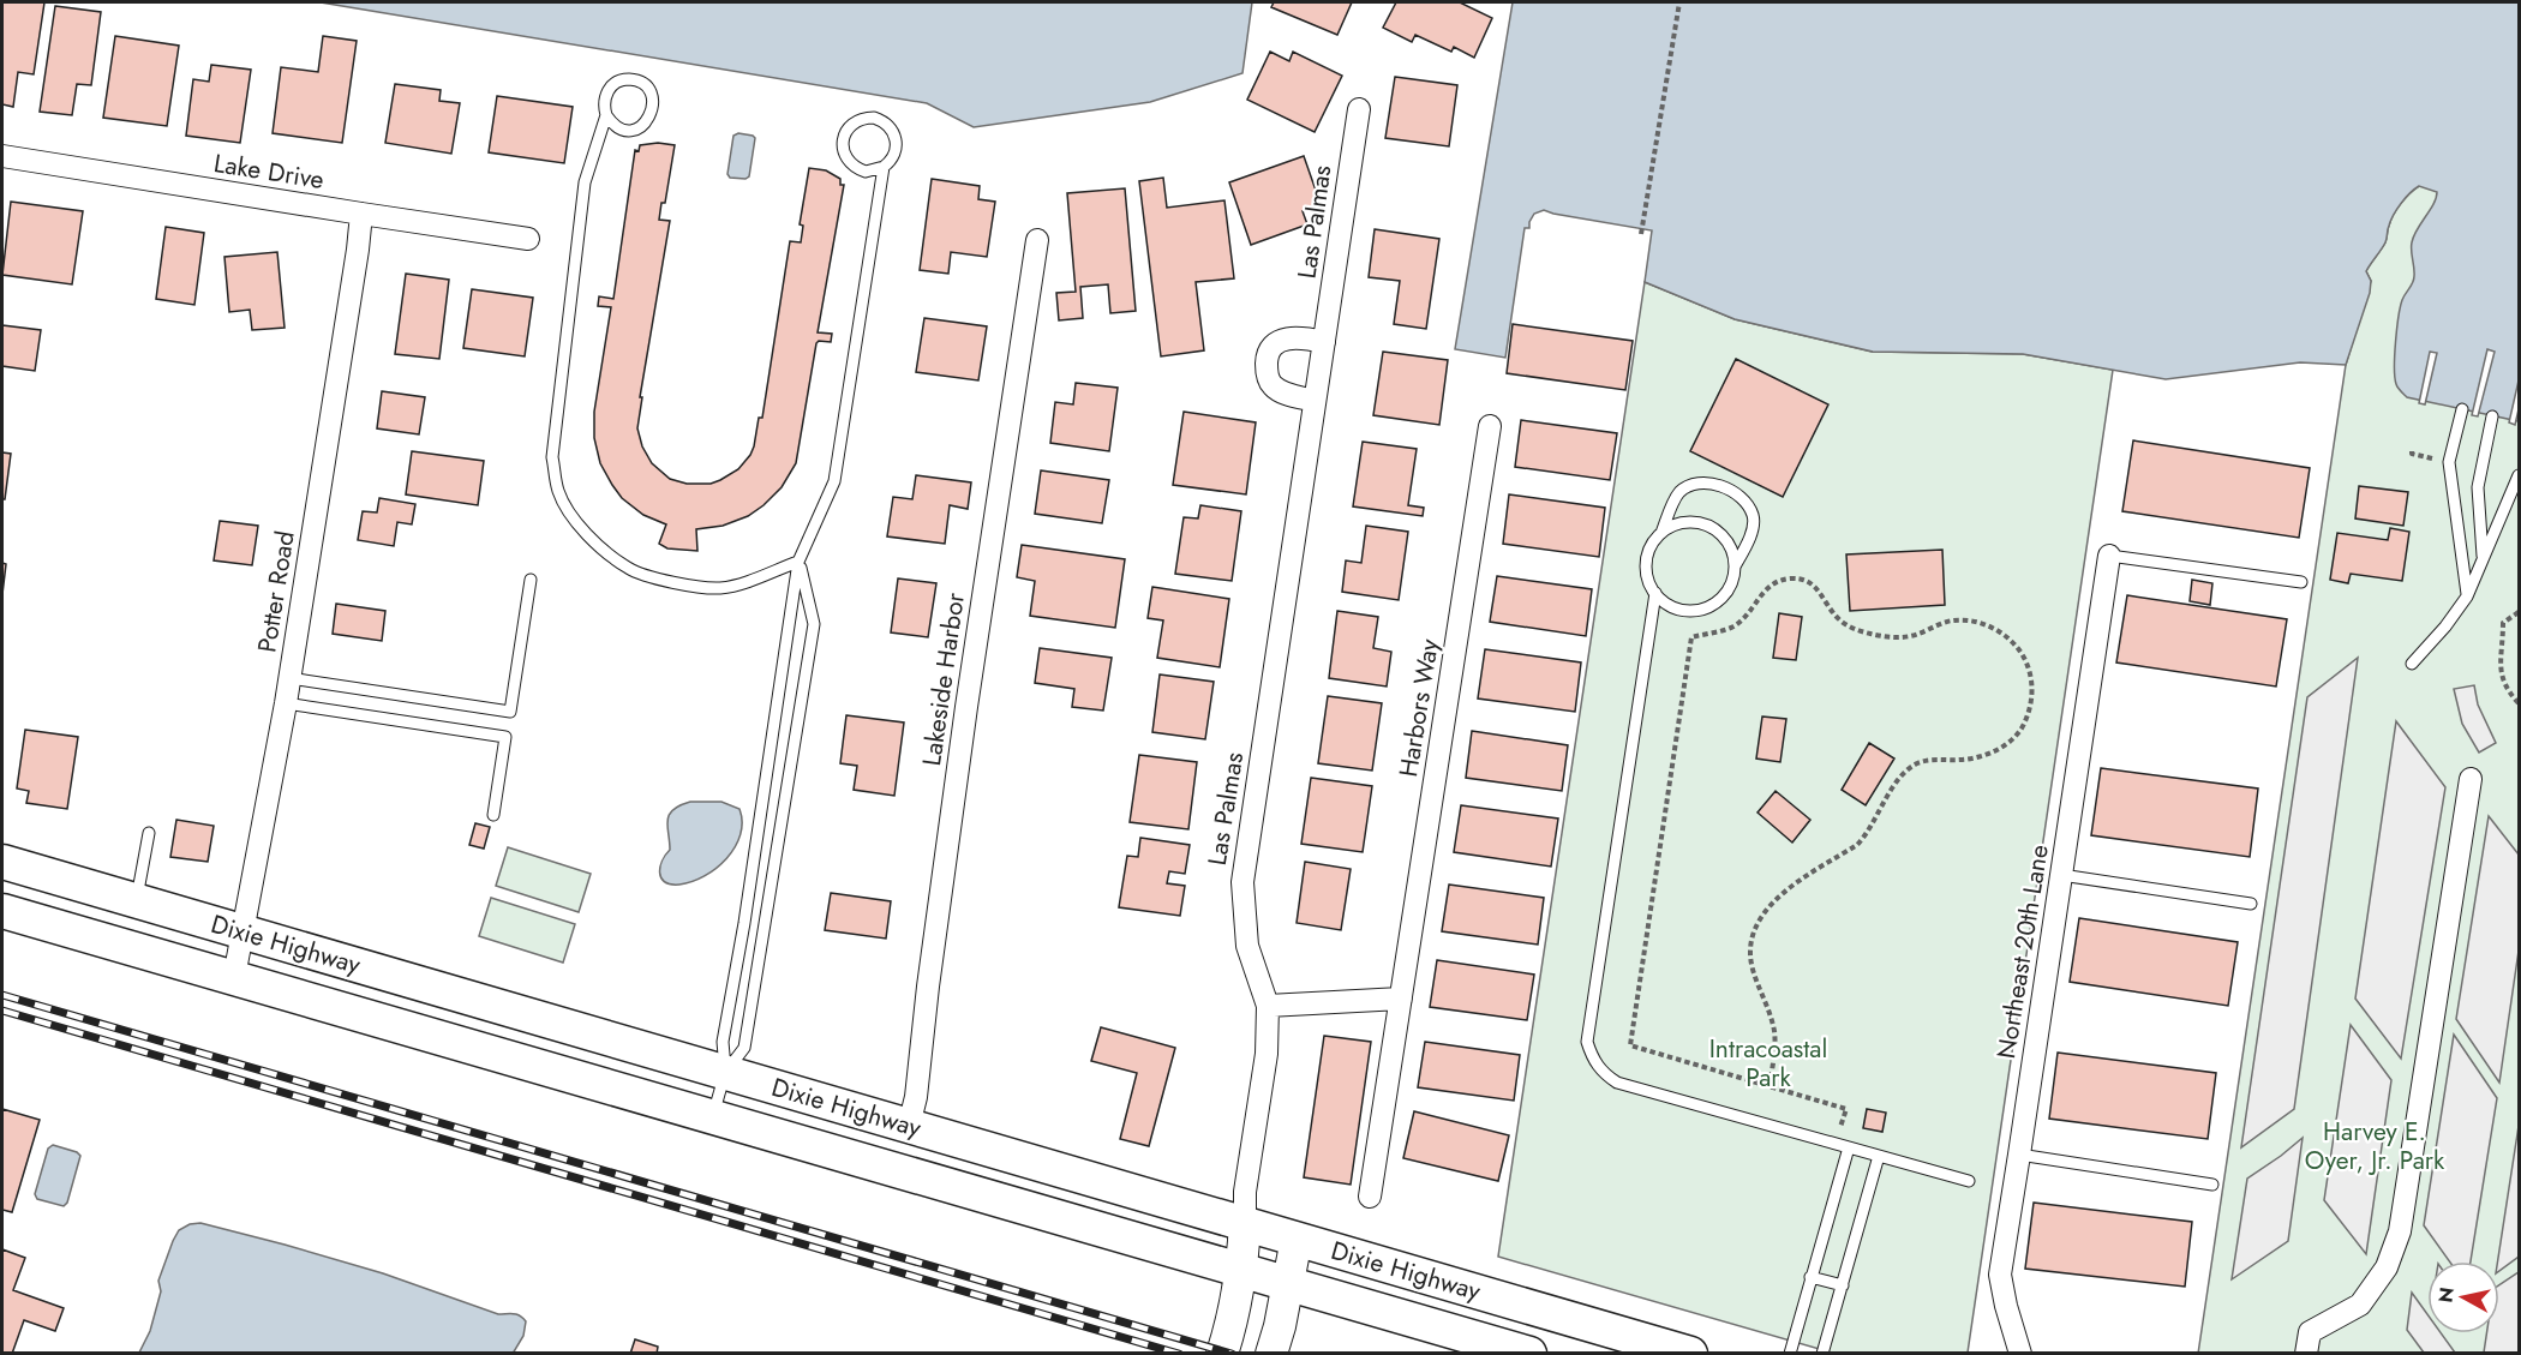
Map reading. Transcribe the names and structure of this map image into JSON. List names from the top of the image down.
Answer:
{
  "streets": {
    "main road": ["Dixie Highway"],
    "street": [
      "Lake Drive",
      "Las Palmas",
      "Potter Road",
      "Lakeside Harbor",
      "Harbors Way",
      "Northeast 20th Lane"
    ]
  },
  "crossings": [
    ["Lake Drive", "Potter Road"],
    ["Las Palmas", "Dixie Highway"],
    ["Potter Road", "Dixie Highway"],
    ["Lakeside Harbor", "Dixie Highway"]
  ],
  "parks": ["Intracoastal Park", "Harvey E. Oyer, Jr. Park"],
  "north": "left"
}
